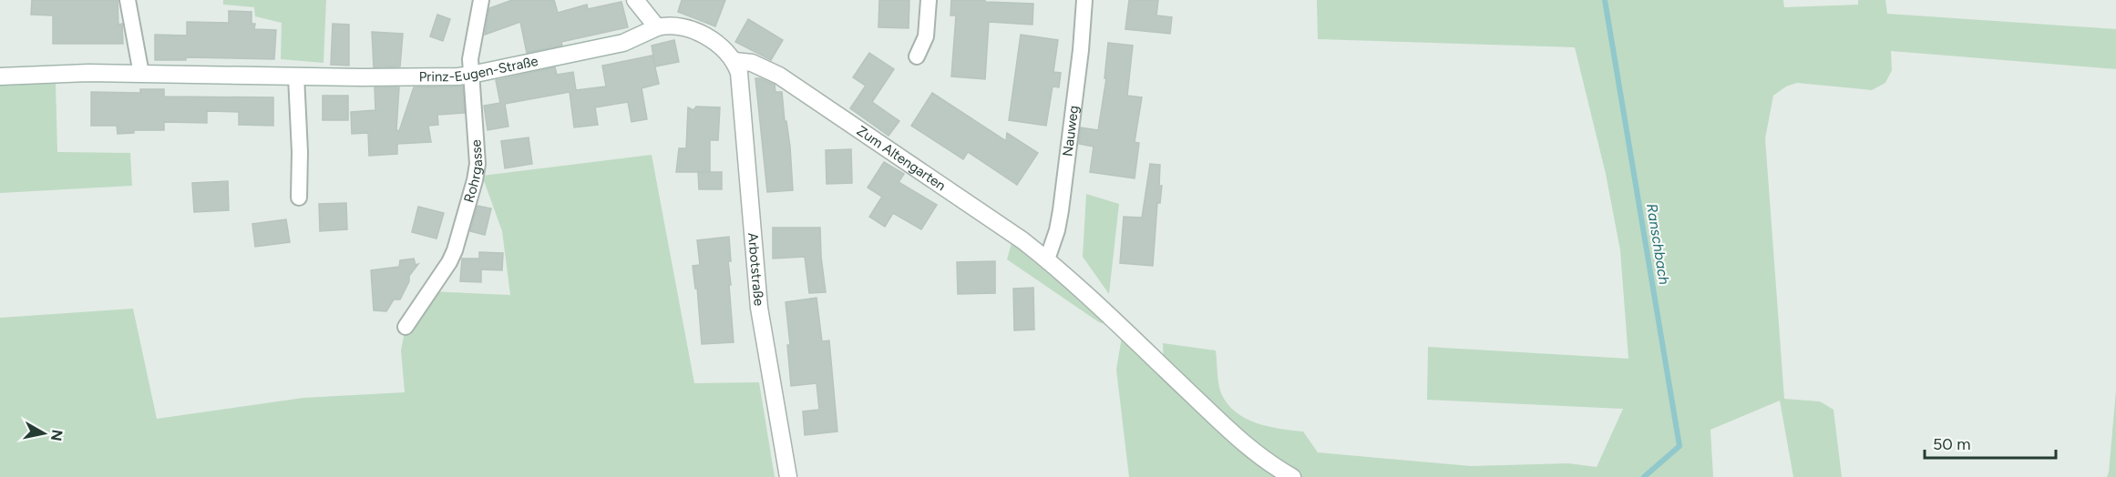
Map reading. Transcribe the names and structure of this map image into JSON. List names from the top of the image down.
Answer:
{
  "streets": {
    "street": [
      "Prinz-Eugen-Straße",
      "Nauweg",
      "Zum Altengarten",
      "Rohrgasse",
      "Arbotstraße"
    ]
  },
  "crossings": [
    ["Prinz-Eugen-Straße", "Zum Altengarten"],
    ["Prinz-Eugen-Straße", "Rohrgasse"],
    ["Nauweg", "Zum Altengarten"],
    ["Zum Altengarten", "Arbotstraße"]
  ],
  "water": ["Ranschbach"],
  "scale_bar": "50 m",
  "north": "right"
}
